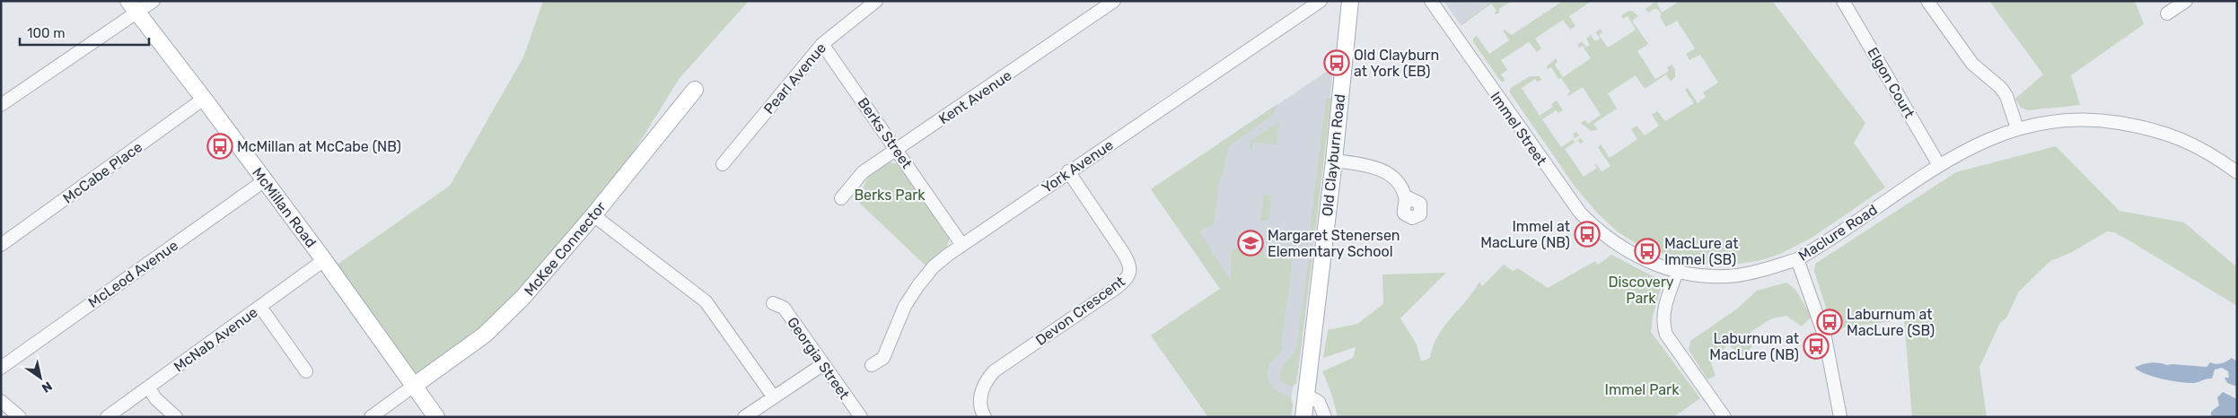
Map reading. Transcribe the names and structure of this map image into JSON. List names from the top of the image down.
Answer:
{
  "streets": {
    "main road": ["Old Clayburn Road", "McMillan Road", "McKee Connector"],
    "street": [
      "Pearl Avenue",
      "Elgon Court",
      "Kent Avenue",
      "Immel Street",
      "Berks Street",
      "York Avenue",
      "McCabe Place",
      "Maclure Road",
      "McLeod Avenue",
      "Devon Crescent",
      "McNab Avenue",
      "Georgia Street"
    ]
  },
  "crossings": [
    ["Pearl Avenue", "Berks Street"],
    ["Elgon Court", "Maclure Road"],
    ["Kent Avenue", "Berks Street"],
    ["Immel Street", "Maclure Road"],
    ["Berks Street", "York Avenue"],
    ["York Avenue", "Devon Crescent"],
    ["McCabe Place", "McMillan Road"],
    ["McMillan Road", "McKee Connector"],
    ["McMillan Road", "McLeod Avenue"],
    ["McMillan Road", "McNab Avenue"]
  ],
  "parks": ["Berks Park", "Discovery Park", "Immel Park"],
  "places": {
    "bus stop": [
      "Old Clayburn at York (EB)",
      "McMillan at McCabe (NB)",
      "Immel at MacLure (NB)",
      "MacLure at Immel (SB)",
      "Laburnum at MacLure (SB)",
      "Laburnum at MacLure (NB)"
    ],
    "school or university": ["Margaret Stenersen Elementary School"]
  },
  "scale_bar": "100 m",
  "north": "bottom right"
}
